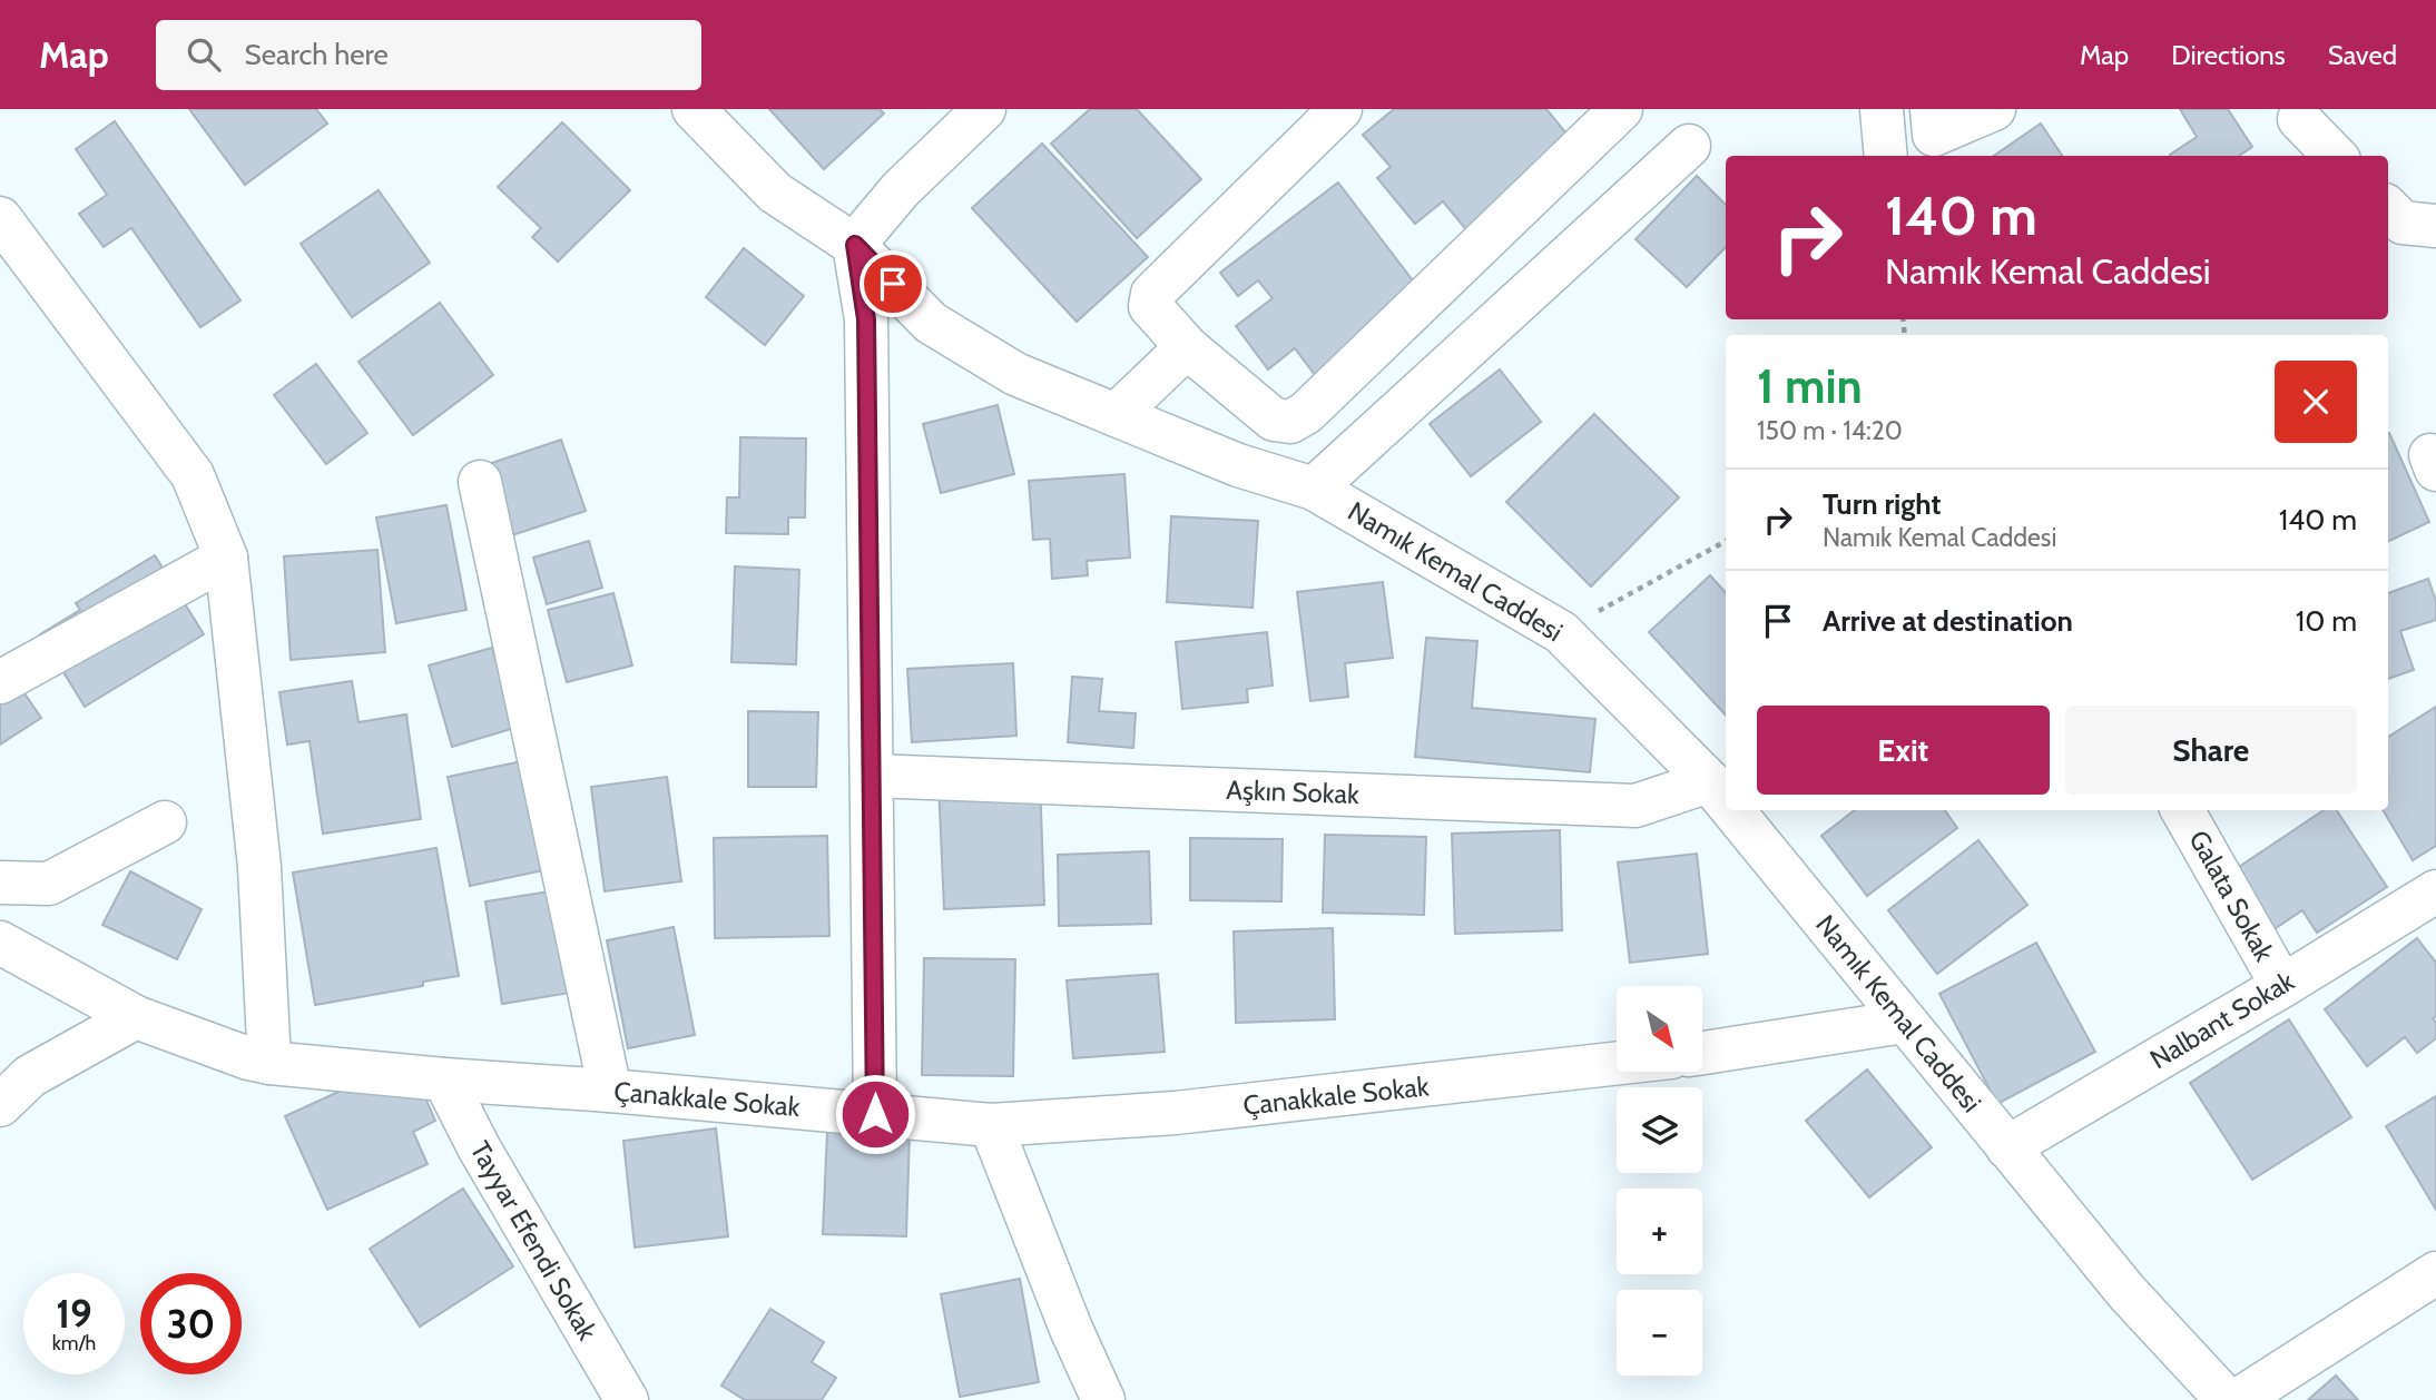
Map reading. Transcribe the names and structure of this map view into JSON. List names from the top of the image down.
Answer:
{
  "streets": {
    "street": [
      "Namık Kemal Caddesi",
      "Aşkın Sokak",
      "Galata Sokak",
      "Nalbant Sokak",
      "Çanakkale Sokak",
      "Tayyar Efendi Sokak"
    ]
  },
  "crossings": [
    ["Namık Kemal Caddesi", "Aşkın Sokak"],
    ["Namık Kemal Caddesi", "Nalbant Sokak"],
    ["Galata Sokak", "Nalbant Sokak"],
    ["Çanakkale Sokak", "Tayyar Efendi Sokak"]
  ],
  "north": "bottom right",
  "page": {
    "header": "Map",
    "search": "Search here",
    "nav": ["Map", "Directions", "Saved"],
    "turn": ["140 m", "Namık Kemal Caddesi"],
    "heading": ["1 min", "150 m · 14:20"],
    "list": [
      {
        "name": "Turn right",
        "note": "Namık Kemal Caddesi",
        "value": "140 m"
      },
      {
        "name": "Arrive at destination",
        "value": "10 m"
      }
    ],
    "buttons": ["Exit", "Share"],
    "map_buttons": ["+", "−"],
    "speed": "19 km/h",
    "limit": "30"
  }
}
